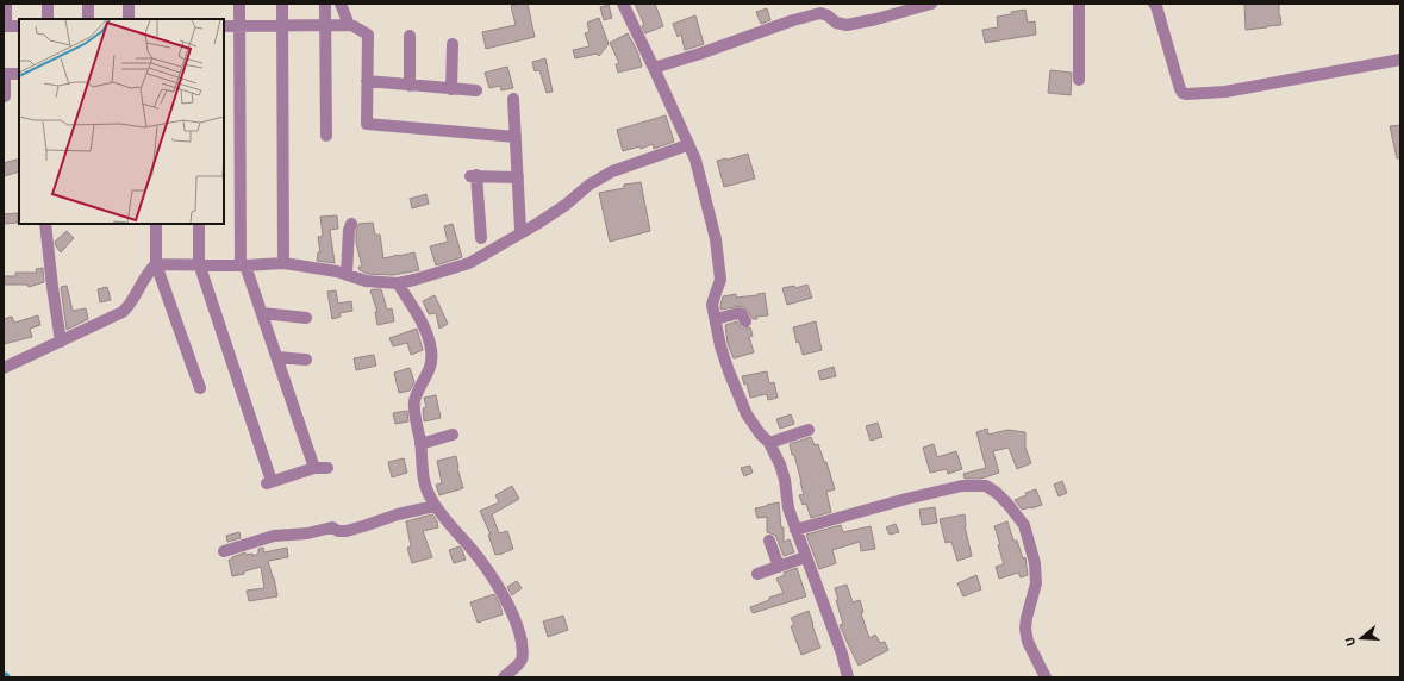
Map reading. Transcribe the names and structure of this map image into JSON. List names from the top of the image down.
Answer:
{
  "north": "left"
}
